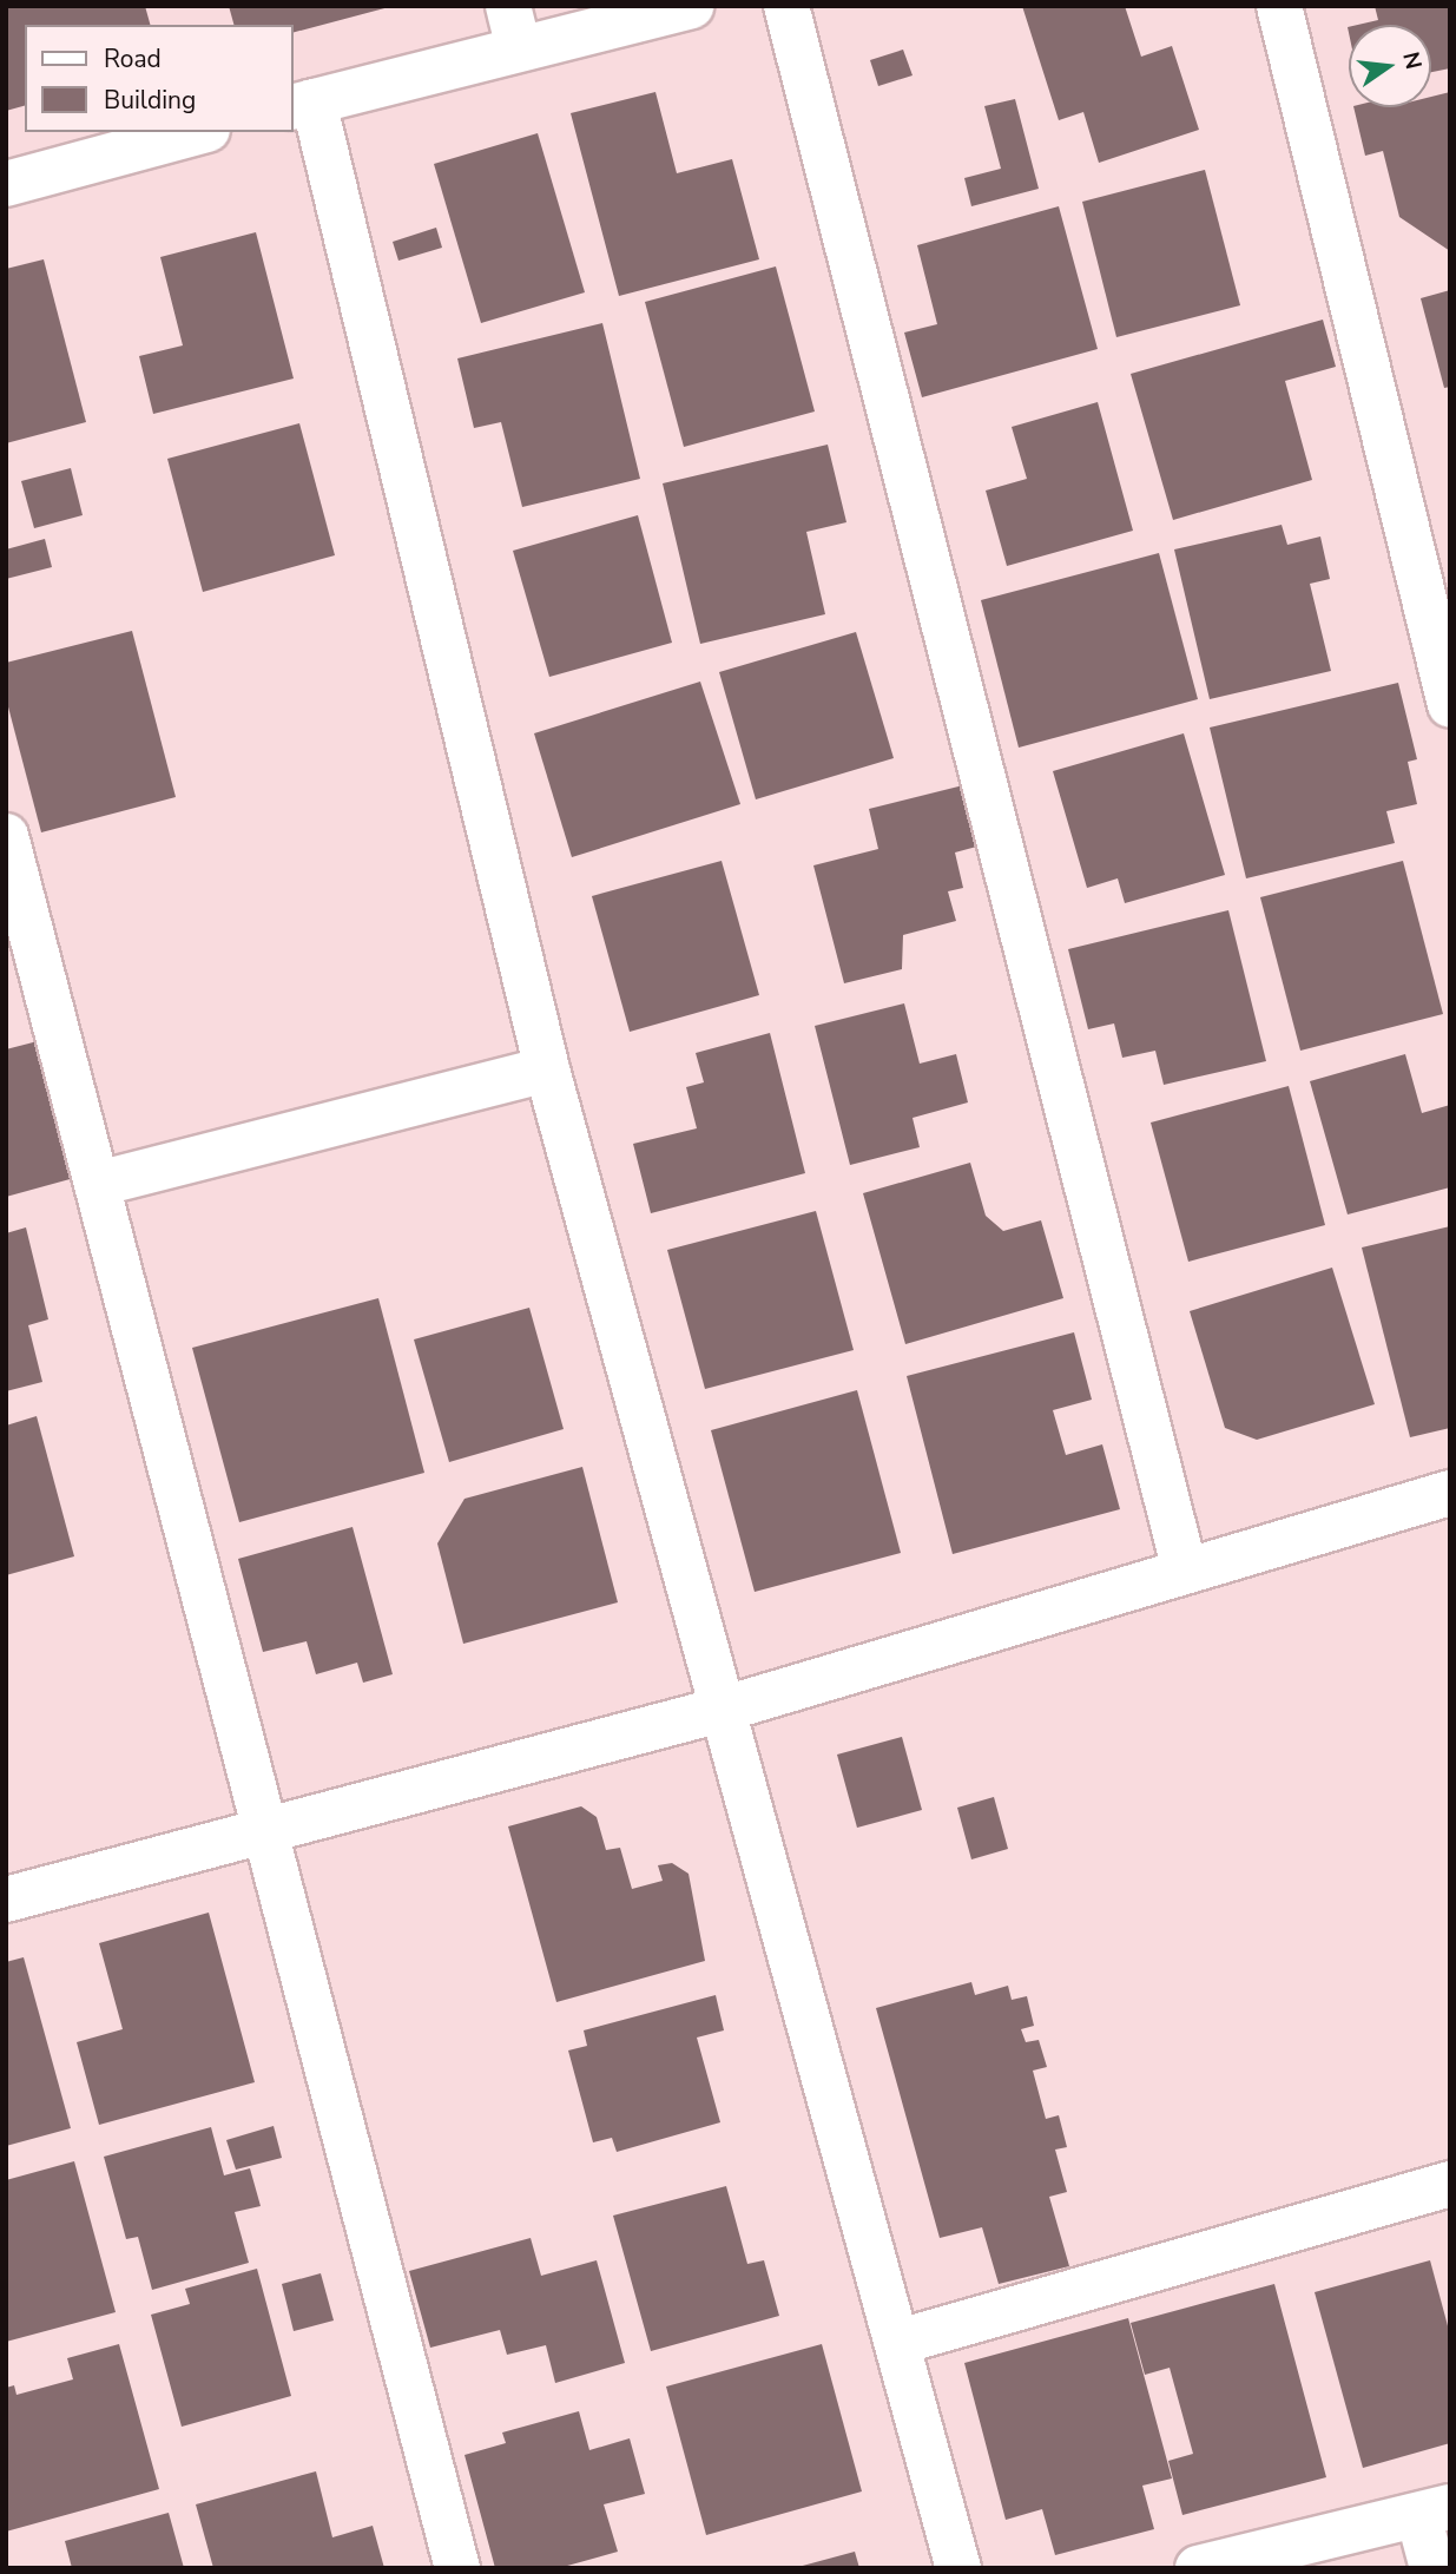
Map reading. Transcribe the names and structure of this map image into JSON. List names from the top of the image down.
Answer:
{
  "legend": ["Road", "Building"],
  "north": "right"
}
